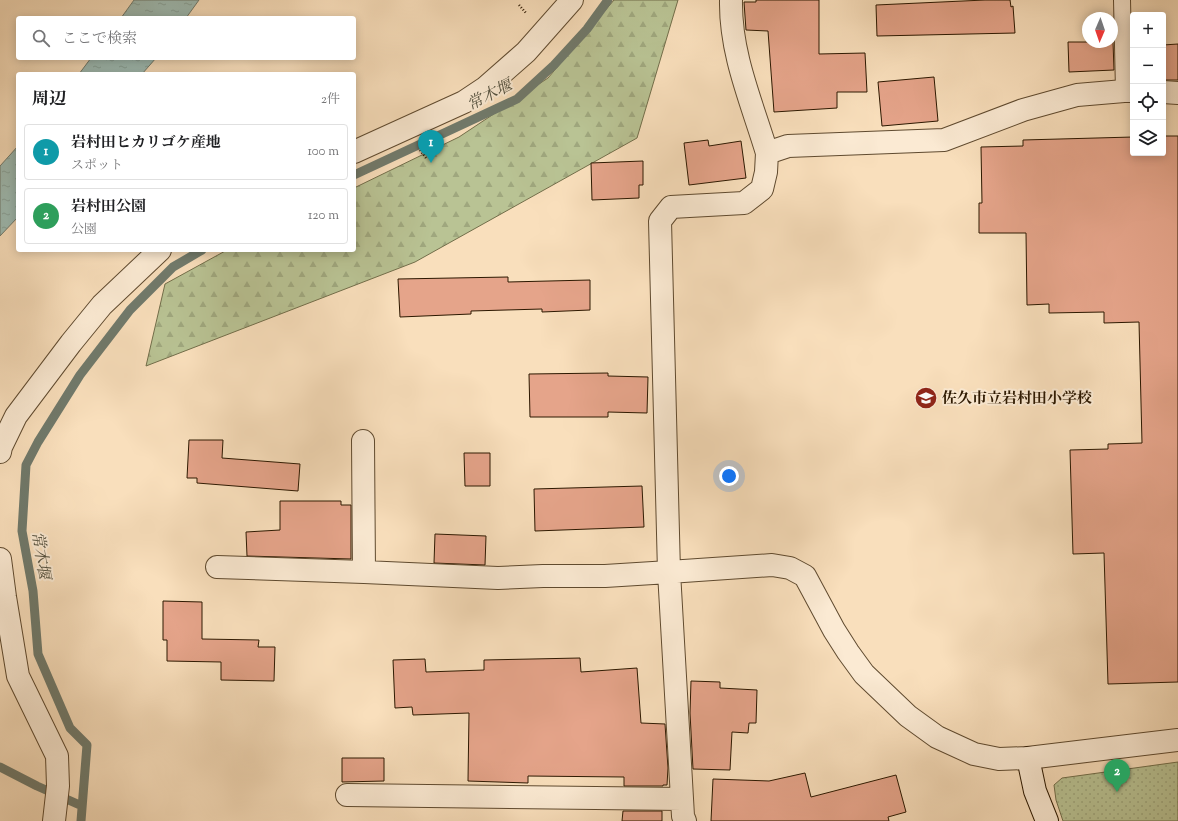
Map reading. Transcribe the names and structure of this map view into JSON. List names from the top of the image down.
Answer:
{
  "water": ["常木堰"],
  "places": {
    "school or university": ["佐久市立岩村田小学校"]
  },
  "north": "bottom",
  "page": {
    "map_buttons": ["+", "−"],
    "search": "ここで検索",
    "heading": ["周辺", "2件"],
    "list": [
      {
        "mark": "1",
        "name": "岩村田ヒカリゴケ産地",
        "note": "スポット",
        "value": "100 m"
      },
      {
        "mark": "2",
        "name": "岩村田公園",
        "note": "公園",
        "value": "120 m"
      }
    ],
    "pins": ["1", "2"]
  }
}
